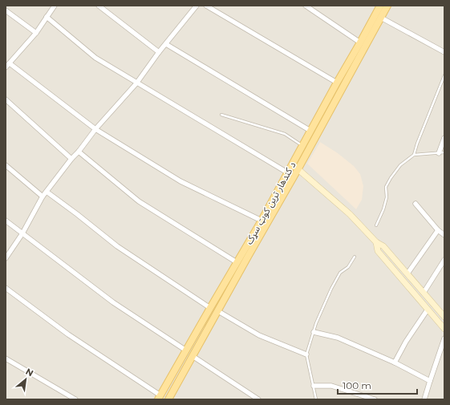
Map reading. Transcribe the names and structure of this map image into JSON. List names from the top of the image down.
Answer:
{
  "streets": {
    "main road": ["د کندهار ترين کوټ سړک"]
  },
  "scale_bar": "100 m",
  "north": "top right"
}
